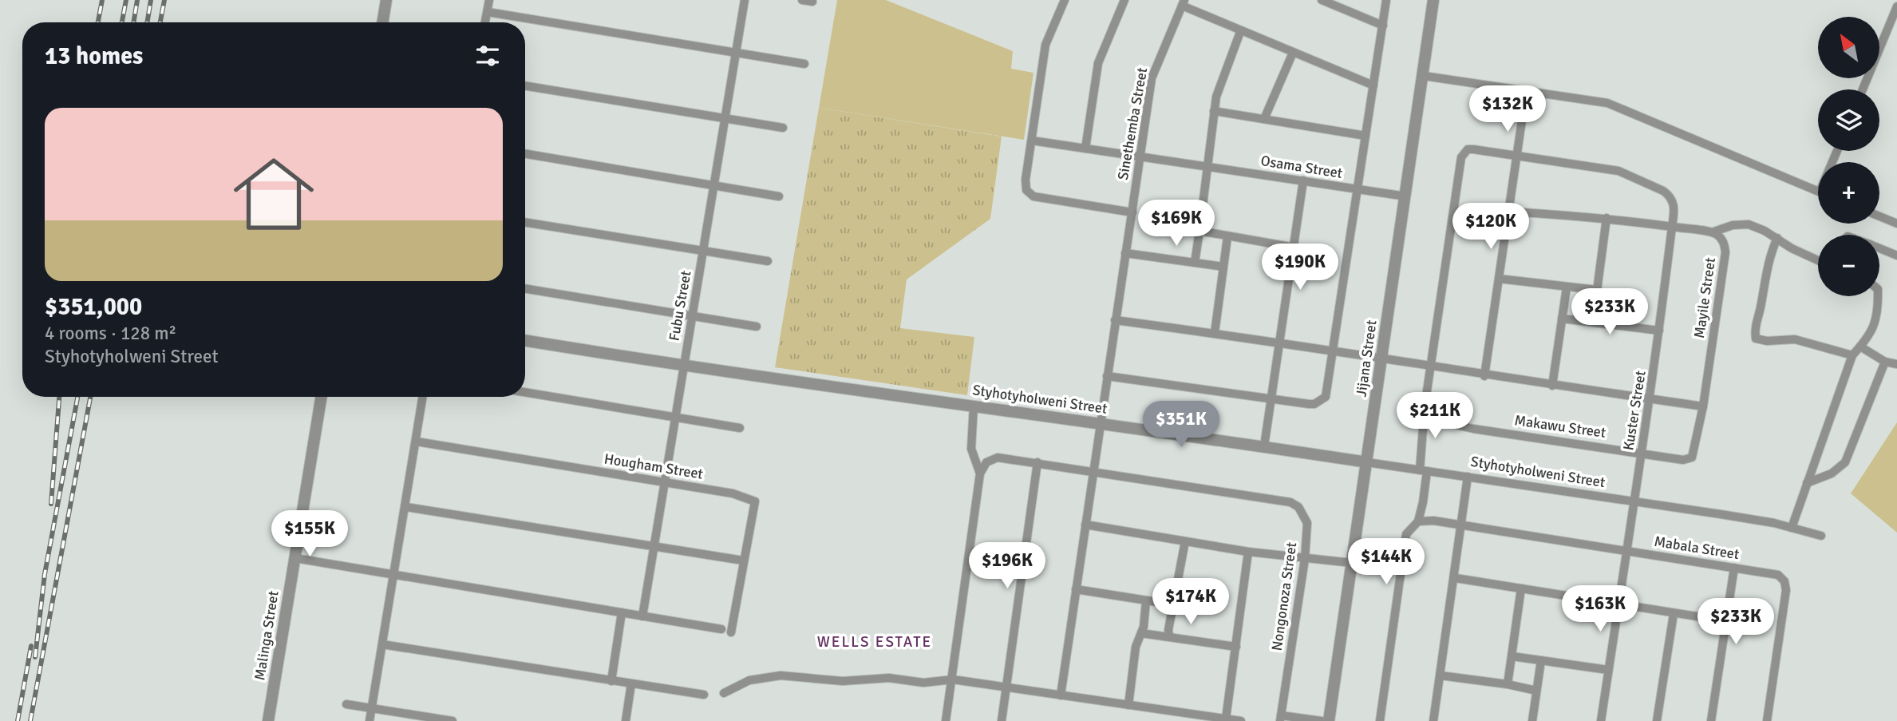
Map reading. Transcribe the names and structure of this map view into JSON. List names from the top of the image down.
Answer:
{
  "streets": {
    "street": [
      "Sinethemba Street",
      "Osama Street",
      "Mayile Street",
      "Fubu Street",
      "Jijana Street",
      "Styhotyholweni Street",
      "Kuster Street",
      "Makawu Street",
      "Hougham Street",
      "Mabala Street",
      "Nongonoza Street",
      "Malinga Street"
    ]
  },
  "crossings": [
    ["Sinethemba Street", "Osama Street"],
    ["Sinethemba Street", "Styhotyholweni Street"],
    ["Sinethemba Street", "Nongonoza Street"],
    ["Mayile Street", "Kuster Street"],
    ["Mayile Street", "Makawu Street"],
    ["Fubu Street", "Styhotyholweni Street"],
    ["Fubu Street", "Hougham Street"],
    ["Jijana Street", "Styhotyholweni Street"],
    ["Styhotyholweni Street", "Kuster Street"],
    ["Kuster Street", "Makawu Street"],
    ["Kuster Street", "Mabala Street"]
  ],
  "districts": ["WELLS ESTATE"],
  "north": "top left",
  "page": {
    "map_buttons": ["+", "−"],
    "heading": "13 homes",
    "price": [
      "$132K",
      "$169K",
      "$120K",
      "$190K",
      "$233K",
      "$211K",
      "$351K",
      "$155K",
      "$144K",
      "$196K",
      "$174K",
      "$163K",
      "$233K"
    ],
    "list": [
      {
        "name": "$351,000",
        "note": "4 rooms · 128 m² · Styhotyholweni Street"
      }
    ]
  }
}
